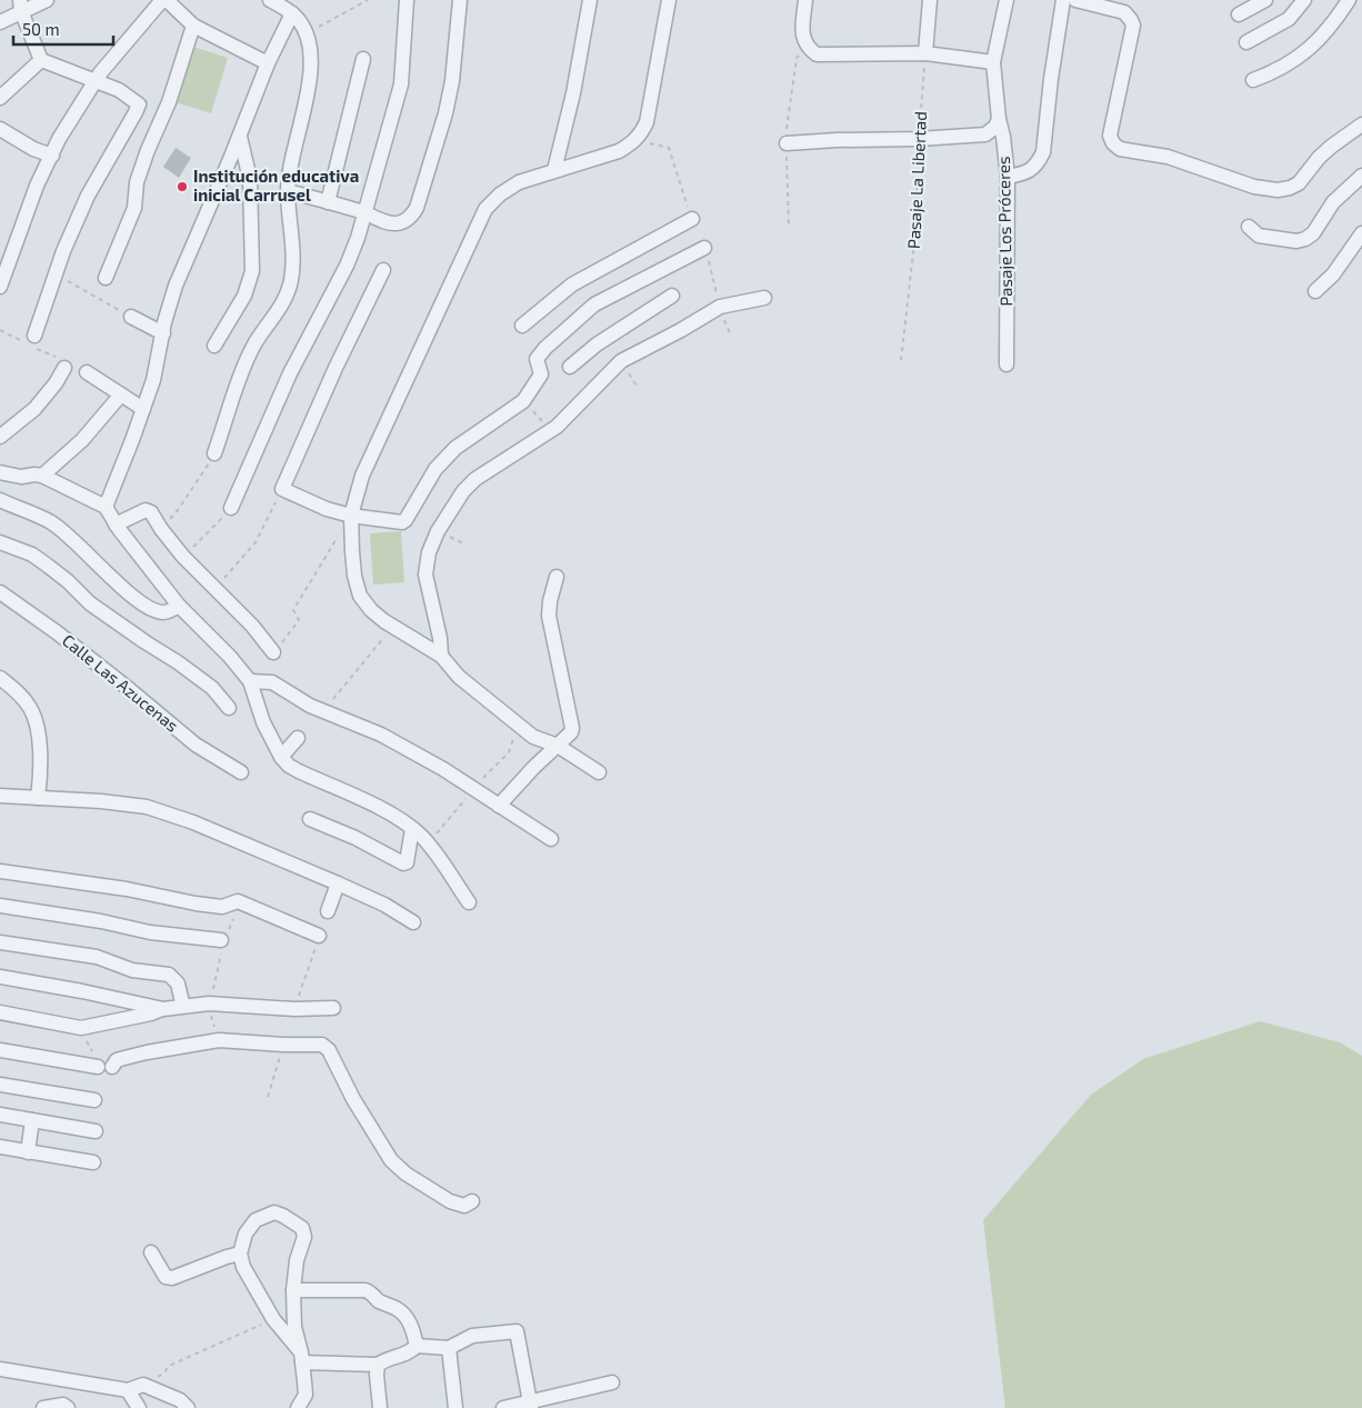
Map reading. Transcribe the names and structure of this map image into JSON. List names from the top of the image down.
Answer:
{
  "streets": {
    "street": ["Pasaje Los Próceres", "Calle Las Azucenas"],
    "path": ["Pasaje La Libertad"]
  },
  "places": ["Institución educativa inicial Carrusel"],
  "scale_bar": "50 m"
}
